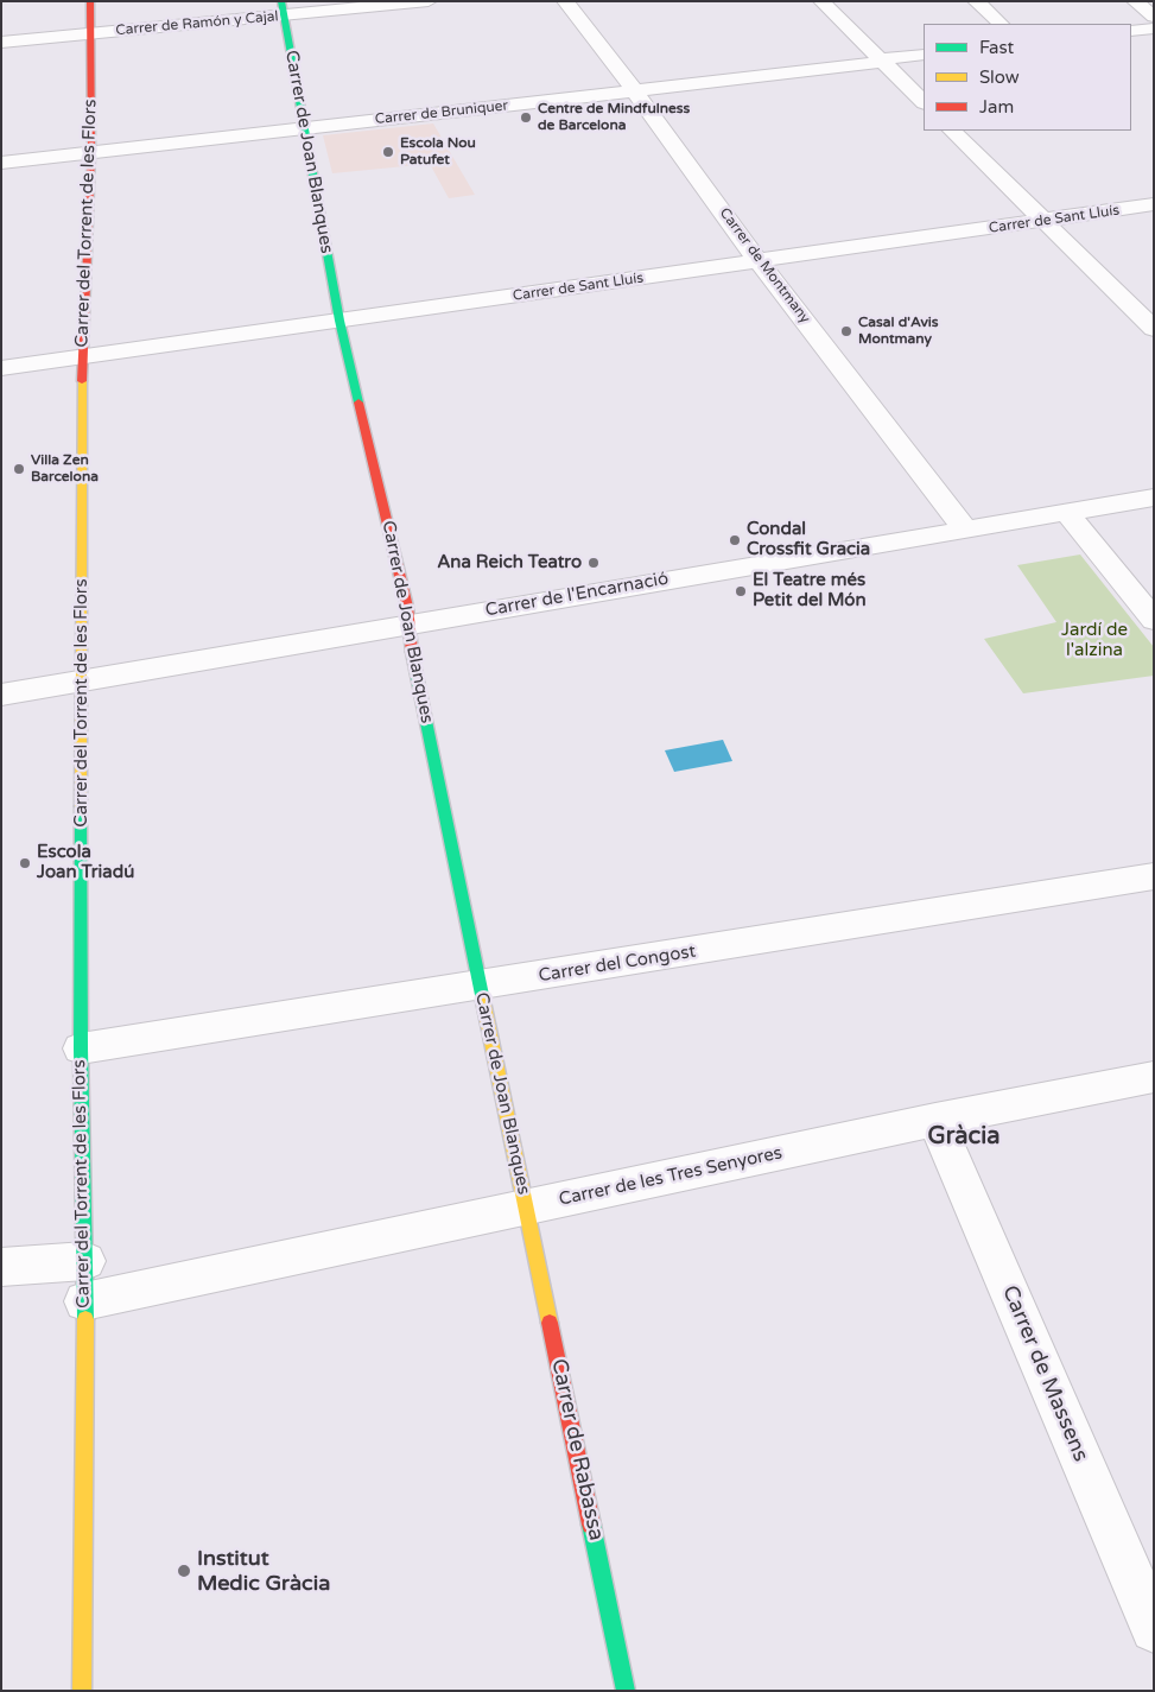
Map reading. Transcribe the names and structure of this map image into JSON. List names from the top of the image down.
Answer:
{
  "streets": {
    "street": [
      "Carrer de Ramón y Cajal",
      "Carrer de Bruniquer",
      "Carrer de Joan Blanques",
      "Carrer de Sant Lluís",
      "Carrer del Torrent de les Flors",
      "Carrer de Montmany",
      "Carrer de l'Encarnació",
      "Carrer del Congost",
      "Carrer de les Tres Senyores",
      "Carrer de Massens",
      "Carrer de Rabassa"
    ]
  },
  "crossings": [
    ["Carrer de Ramón y Cajal", "Carrer de Joan Blanques"],
    ["Carrer de Ramón y Cajal", "Carrer del Torrent de les Flors"],
    ["Carrer de Bruniquer", "Carrer de Joan Blanques"],
    ["Carrer de Bruniquer", "Carrer del Torrent de les Flors"],
    ["Carrer de Bruniquer", "Carrer de Montmany"],
    ["Carrer de Joan Blanques", "Carrer de Sant Lluís"],
    ["Carrer de Joan Blanques", "Carrer de l'Encarnació"],
    ["Carrer de Joan Blanques", "Carrer del Congost"],
    ["Carrer de Joan Blanques", "Carrer de les Tres Senyores"],
    ["Carrer de Joan Blanques", "Carrer de Rabassa"],
    ["Carrer de Sant Lluís", "Carrer del Torrent de les Flors"],
    ["Carrer de Sant Lluís", "Carrer de Montmany"],
    ["Carrer del Torrent de les Flors", "Carrer de l'Encarnació"],
    ["Carrer del Torrent de les Flors", "Carrer del Congost"],
    ["Carrer del Torrent de les Flors", "Carrer de les Tres Senyores"],
    ["Carrer de Montmany", "Carrer de l'Encarnació"],
    ["Carrer de les Tres Senyores", "Carrer de Massens"],
    ["Carrer de les Tres Senyores", "Carrer de Rabassa"]
  ],
  "districts": ["Gràcia"],
  "parks": ["Jardí de l'alzina"],
  "places": [
    "Centre de Mindfulness de Barcelona",
    "Escola Nou Patufet",
    "Casal d'Avis Montmany",
    "Villa Zen Barcelona",
    "Condal Crossfit Gracia",
    "Ana Reich Teatro",
    "El Teatre més Petit del Món",
    "Escola Joan Triadú",
    "Institut Medic Gràcia"
  ],
  "legend": ["Fast", "Slow", "Jam"]
}
